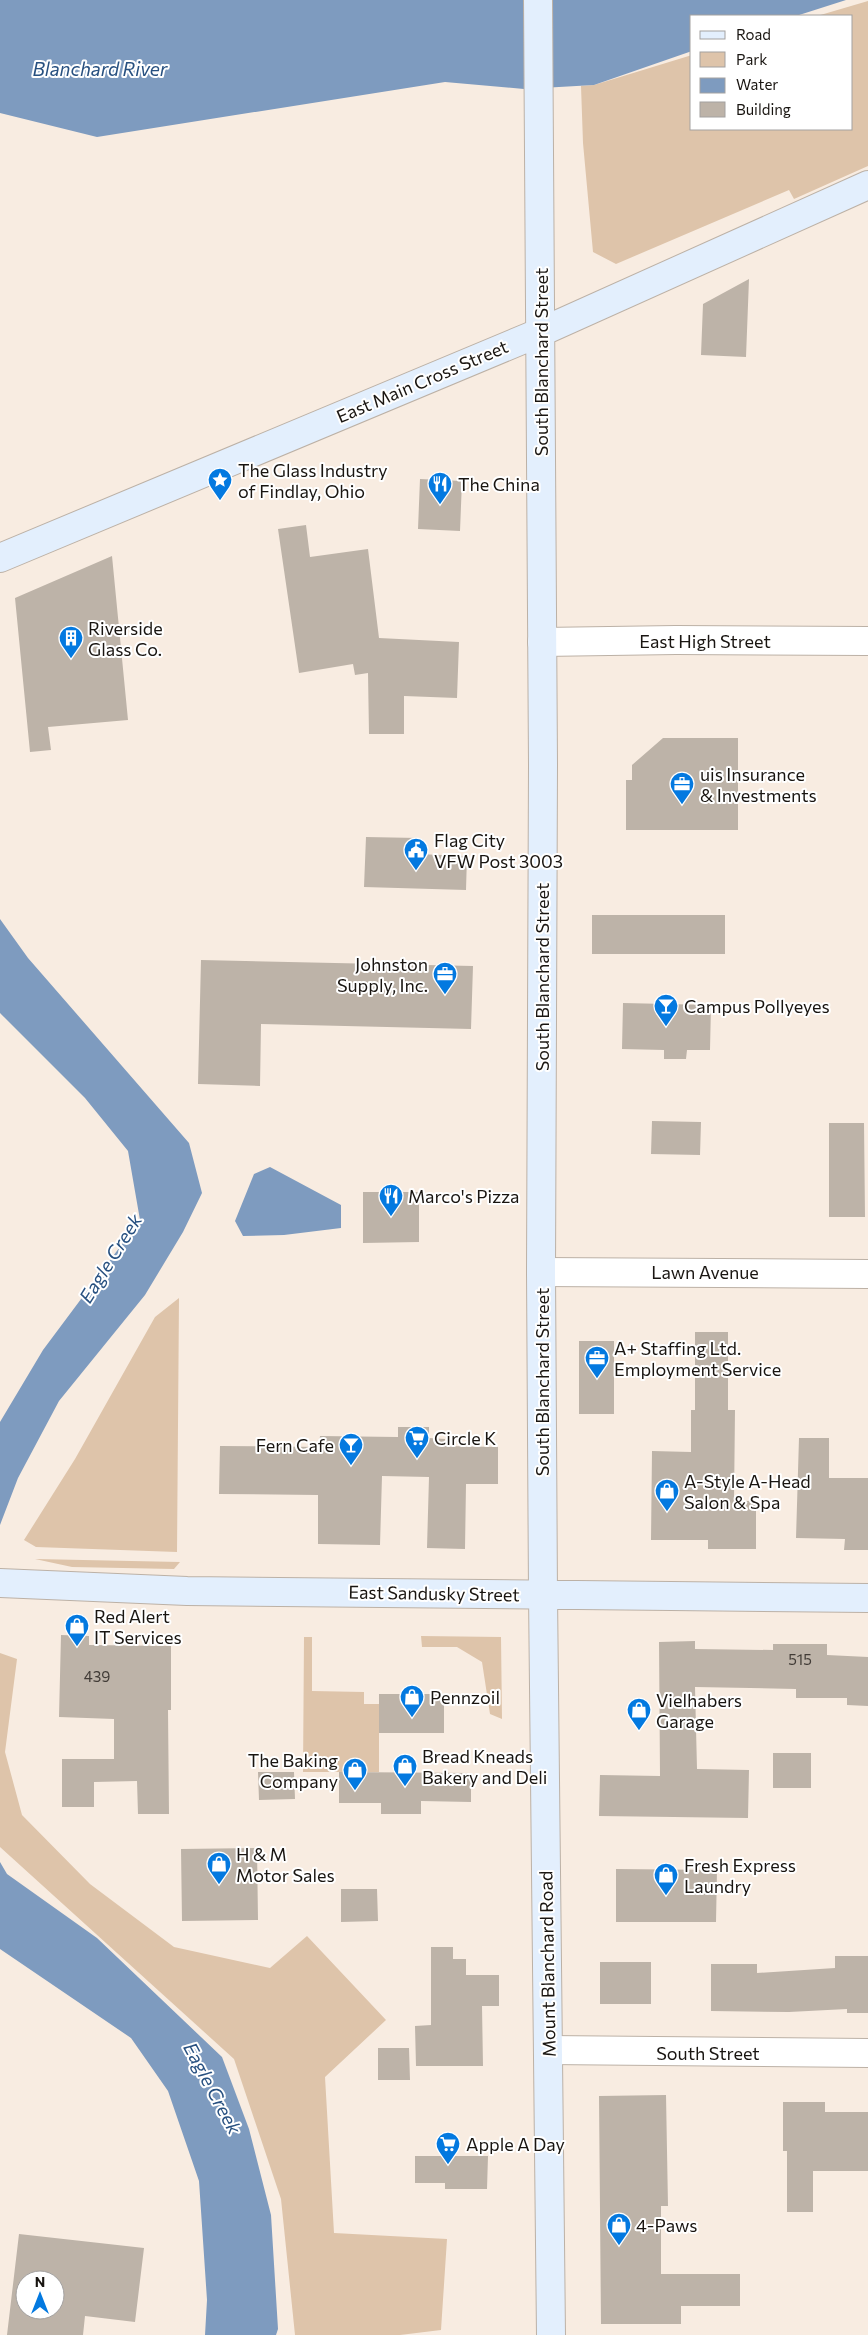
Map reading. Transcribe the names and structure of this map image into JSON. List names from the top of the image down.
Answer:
{
  "streets": {
    "main road": [
      "South Blanchard Street",
      "East Main Cross Street",
      "East Sandusky Street",
      "Mount Blanchard Road"
    ],
    "street": ["East High Street", "Lawn Avenue", "South Street"]
  },
  "crossings": [
    ["South Blanchard Street", "East Main Cross Street"],
    ["South Blanchard Street", "East High Street"],
    ["South Blanchard Street", "Lawn Avenue"],
    ["South Blanchard Street", "East Sandusky Street"],
    ["South Blanchard Street", "Mount Blanchard Road"],
    ["East Sandusky Street", "Mount Blanchard Road"],
    ["Mount Blanchard Road", "South Street"]
  ],
  "water": ["Blanchard River", "Eagle Creek"],
  "places": {
    "place": ["The Glass Industry of Findlay, Ohio"],
    "restaurant": ["The China", "Marco's Pizza"],
    "building": ["Riverside Glass Co."],
    "office": ["uis Insurance & Investments", "Johnston Supply, Inc.", "A+ Staffing Ltd. Employment Service"],
    "public building": ["Flag City VFW Post 3003"],
    "bar": ["Campus Pollyeyes", "Fern Cafe"],
    "supermarket": ["Circle K", "Apple A Day"],
    "shop": [
      "A-Style A-Head Salon & Spa",
      "Red Alert IT Services",
      "Pennzoil",
      "Vielhabers Garage",
      "Bread Kneads Bakery and Deli",
      "The Baking Company",
      "H & M Motor Sales",
      "Fresh Express Laundry",
      "4-Paws"
    ]
  },
  "house_numbers": ["515", "439"],
  "legend": [
    "Road",
    "Park",
    "Water",
    "Building"
  ],
  "north": "top"
}
